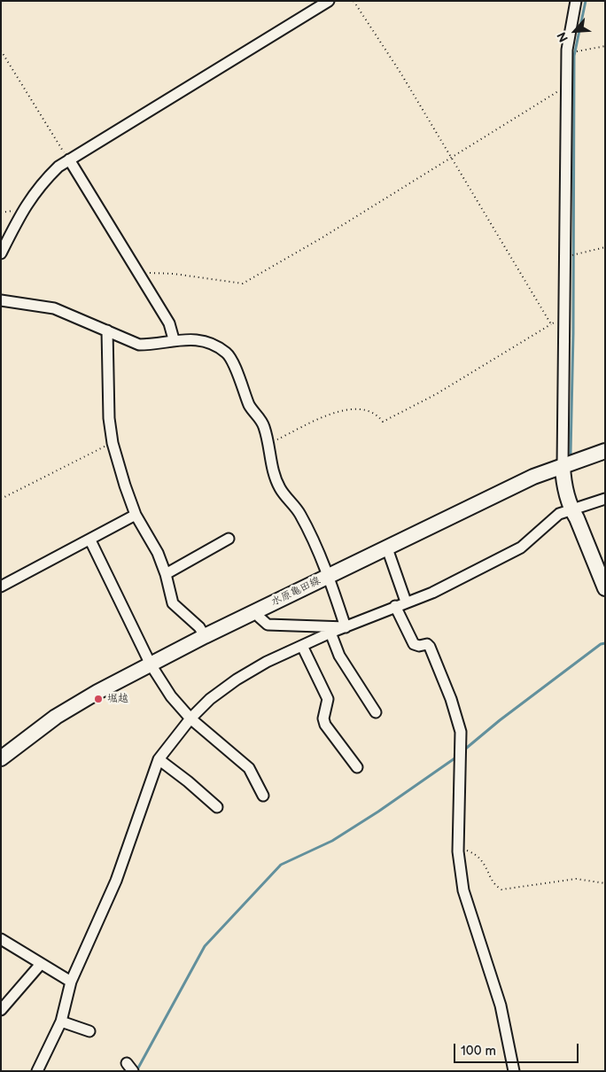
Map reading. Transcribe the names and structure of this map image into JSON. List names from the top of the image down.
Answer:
{
  "streets": {
    "main road": ["水原亀田線"]
  },
  "places": ["堀越"],
  "scale_bar": "100 m",
  "north": "bottom left"
}
